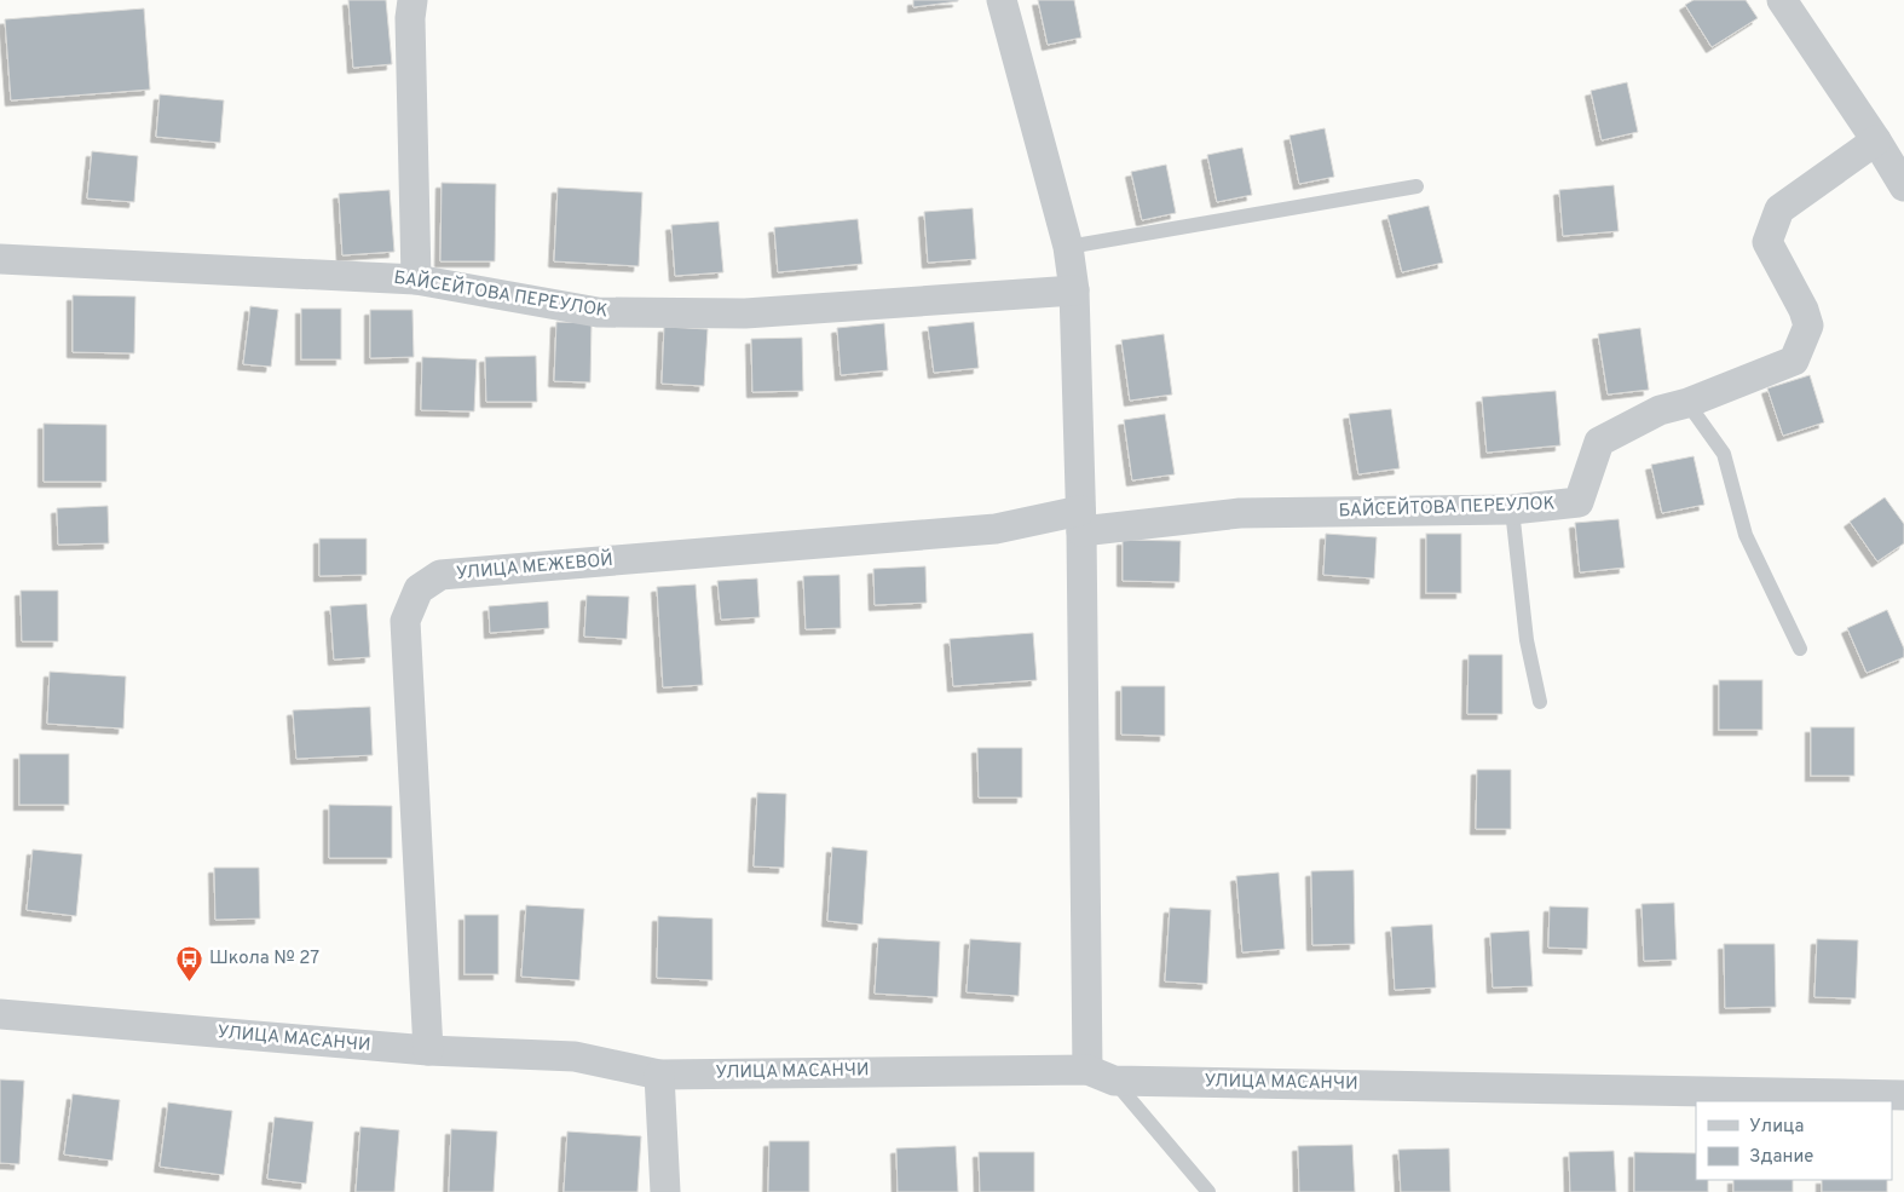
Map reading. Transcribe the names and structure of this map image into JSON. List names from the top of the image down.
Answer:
{
  "streets": {
    "street": ["БАЙСЕЙТОВА ПЕРЕУЛОК", "УЛИЦА МЕЖЕВОЙ", "УЛИЦА МАСАНЧИ"]
  },
  "crossings": [
    ["БАЙСЕЙТОВА ПЕРЕУЛОК", "УЛИЦА МЕЖЕВОЙ"],
    ["УЛИЦА МЕЖЕВОЙ", "УЛИЦА МАСАНЧИ"]
  ],
  "places": {
    "bus stop": ["Школа № 27"]
  },
  "legend": ["Улица", "Здание"]
}
